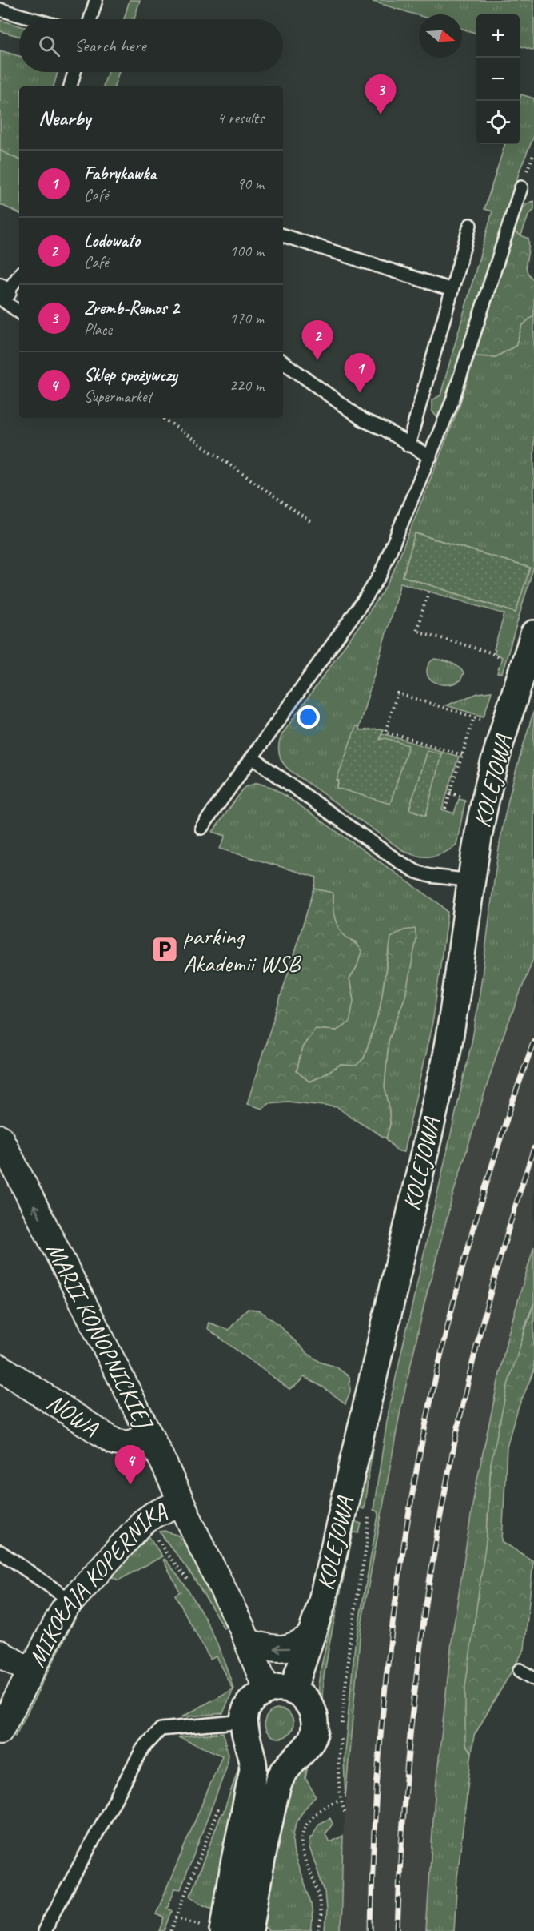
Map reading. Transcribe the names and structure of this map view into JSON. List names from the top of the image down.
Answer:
{
  "streets": {
    "street": [
      "KOLEJOWA",
      "MARII KONOPNICKIEJ",
      "NOWA",
      "MIKOŁAJA KOPERNIKA"
    ]
  },
  "crossings": [
    ["MARII KONOPNICKIEJ", "NOWA"],
    ["MARII KONOPNICKIEJ", "MIKOŁAJA KOPERNIKA"]
  ],
  "one_way": ["MARII KONOPNICKIEJ"],
  "places": {
    "parking": ["parking Akademii WSB"]
  },
  "north": "right",
  "page": {
    "map_buttons": ["+", "−"],
    "search": "Search here",
    "pins": [
      "3",
      "2",
      "1",
      "4"
    ],
    "heading": ["Nearby", "4 results"],
    "list": [
      {
        "mark": "1",
        "name": "Fabrykawka",
        "note": "Café",
        "value": "90 m"
      },
      {
        "mark": "2",
        "name": "Lodowato",
        "note": "Café",
        "value": "100 m"
      },
      {
        "mark": "3",
        "name": "Zremb-Remos 2",
        "note": "Place",
        "value": "170 m"
      },
      {
        "mark": "4",
        "name": "Sklep spożywczy",
        "note": "Supermarket",
        "value": "220 m"
      }
    ]
  }
}
